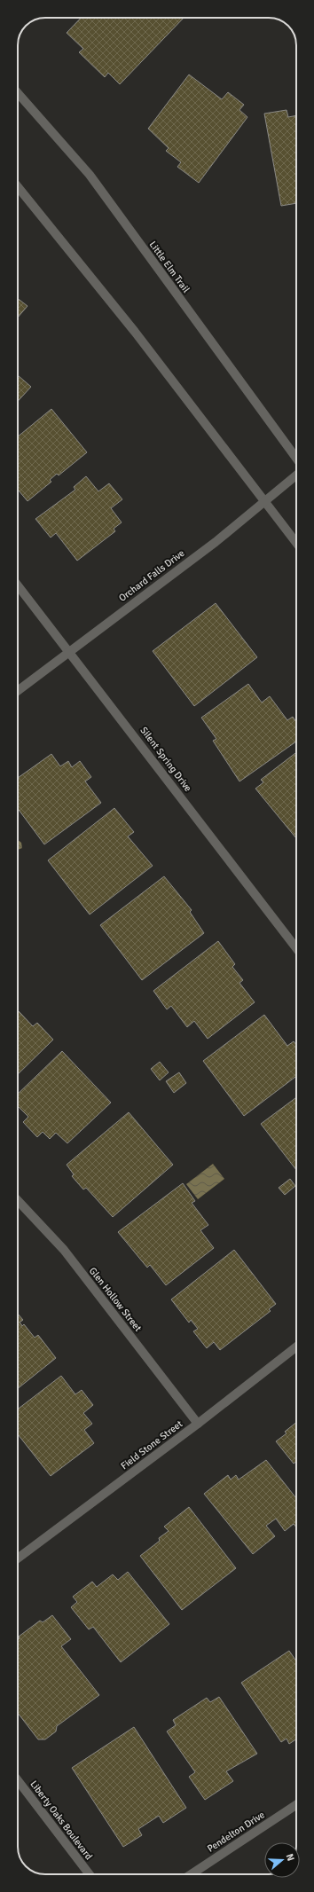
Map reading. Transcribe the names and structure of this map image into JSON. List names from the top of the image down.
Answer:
{
  "streets": {
    "street": [
      "Little Elm Trail",
      "Orchard Falls Drive",
      "Silent Spring Drive",
      "Glen Hollow Street",
      "Field Stone Street",
      "Liberty Oaks Boulevard",
      "Pendelton Drive"
    ]
  },
  "crossings": [
    ["Orchard Falls Drive", "Silent Spring Drive"],
    ["Glen Hollow Street", "Field Stone Street"]
  ],
  "north": "right"
}
